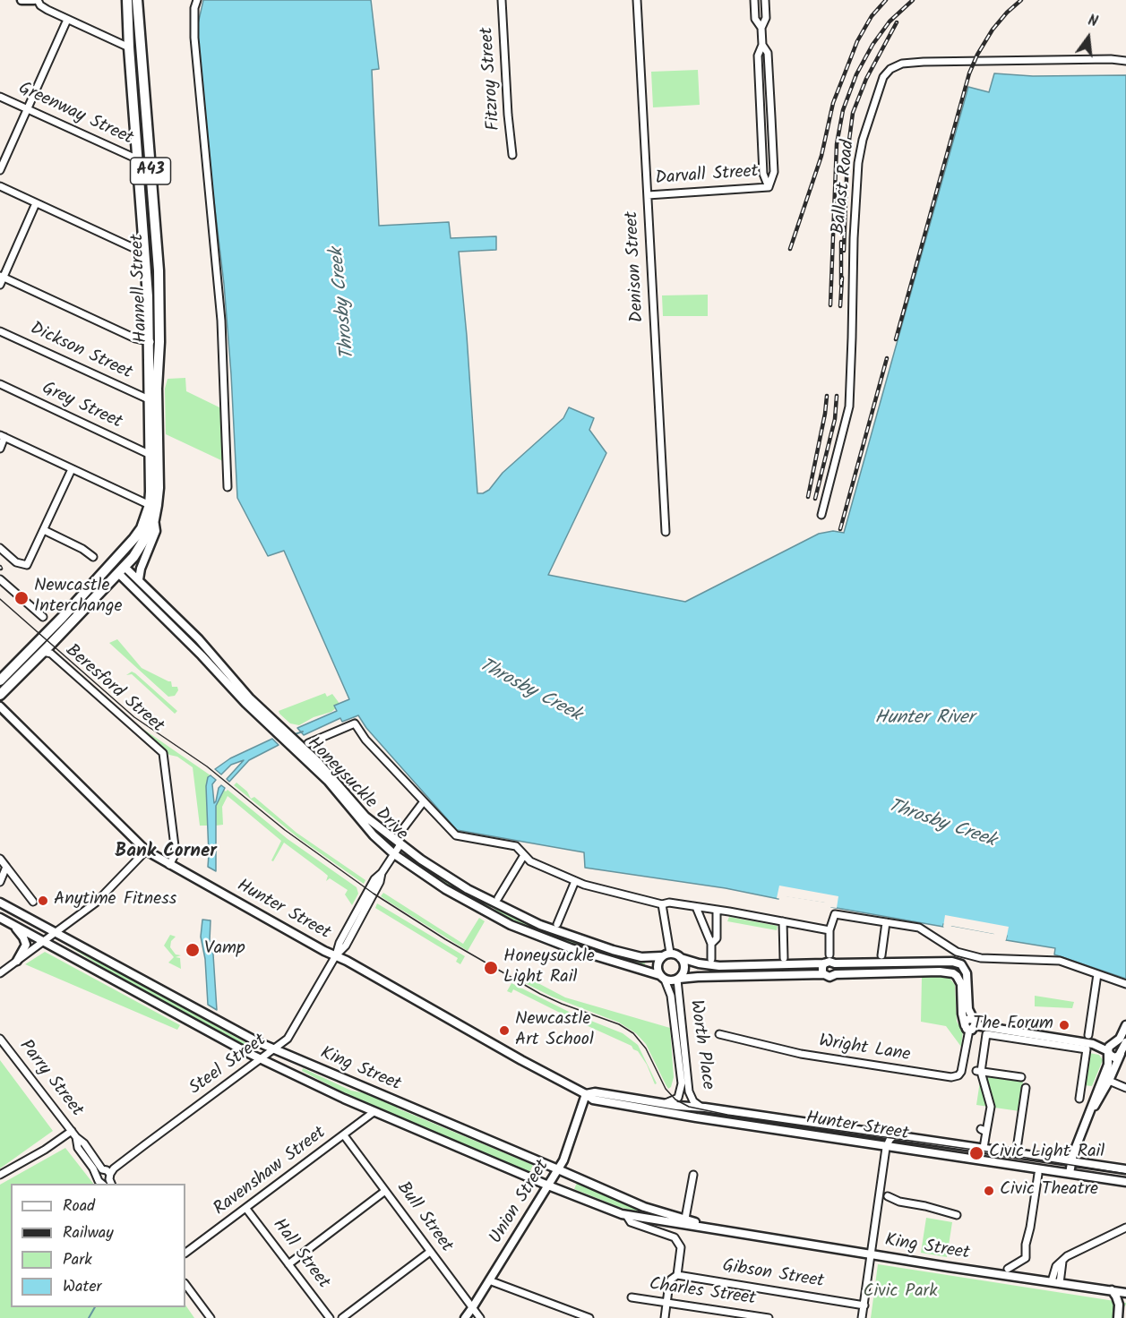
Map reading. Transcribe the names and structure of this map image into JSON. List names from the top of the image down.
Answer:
{
  "streets": {
    "highway": ["A43", "Hannell Street", "Honeysuckle Drive"],
    "main road": ["Hunter Street", "King Street", "Union Street"],
    "street": [
      "Fitzroy Street",
      "Greenway Street",
      "Darvall Street",
      "Ballast Road",
      "Denison Street",
      "Dickson Street",
      "Grey Street",
      "Beresford Street",
      "Worth Place",
      "Wright Lane",
      "Steel Street",
      "Parry Street",
      "Ravenshaw Street",
      "Bull Street",
      "Hall Street",
      "Gibson Street",
      "Charles Street"
    ]
  },
  "crossings": [
    ["Greenway Street", "Hannell Street"],
    ["A43", "Hannell Street"],
    ["A43", "Beresford Street"],
    ["A43", "Honeysuckle Drive"],
    ["Darvall Street", "Denison Street"],
    ["Hannell Street", "Dickson Street"],
    ["Hannell Street", "Grey Street"],
    ["Hannell Street", "Honeysuckle Drive"],
    ["Beresford Street", "Hunter Street"],
    ["Honeysuckle Drive", "Worth Place"],
    ["Honeysuckle Drive", "Steel Street"],
    ["Hunter Street", "Worth Place"],
    ["Hunter Street", "Steel Street"],
    ["Hunter Street", "Union Street"],
    ["Steel Street", "King Street"],
    ["Steel Street", "Parry Street"],
    ["King Street", "Ravenshaw Street"],
    ["King Street", "Union Street"],
    ["Ravenshaw Street", "Bull Street"],
    ["Ravenshaw Street", "Hall Street"],
    ["Union Street", "Bull Street"]
  ],
  "districts": ["Bank Corner"],
  "water": ["Throsby Creek", "Hunter River"],
  "parks": ["Civic Park"],
  "places": [
    "Newcastle Interchange",
    "Anytime Fitness",
    "Vamp",
    "Honeysuckle Light Rail",
    "The Forum",
    "Newcastle Art School",
    "Civic Light Rail",
    "Civic Theatre"
  ],
  "legend": [
    "Road",
    "Railway",
    "Park",
    "Water"
  ],
  "north": "top"
}
